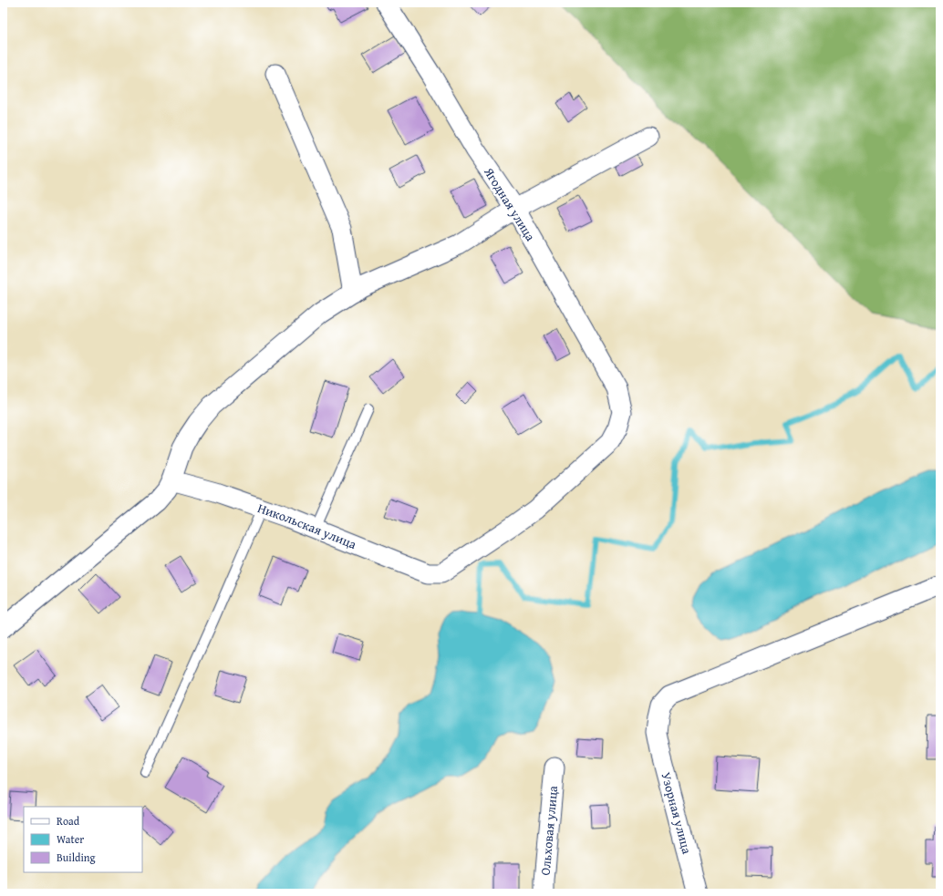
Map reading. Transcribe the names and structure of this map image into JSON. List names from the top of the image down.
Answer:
{
  "streets": {
    "street": [
      "Ягодная улица",
      "Никольская улица",
      "Узорная улица",
      "Ольховая улица"
    ]
  },
  "crossings": [
    ["Ягодная улица", "Никольская улица"]
  ],
  "legend": ["Road", "Water", "Building"]
}
